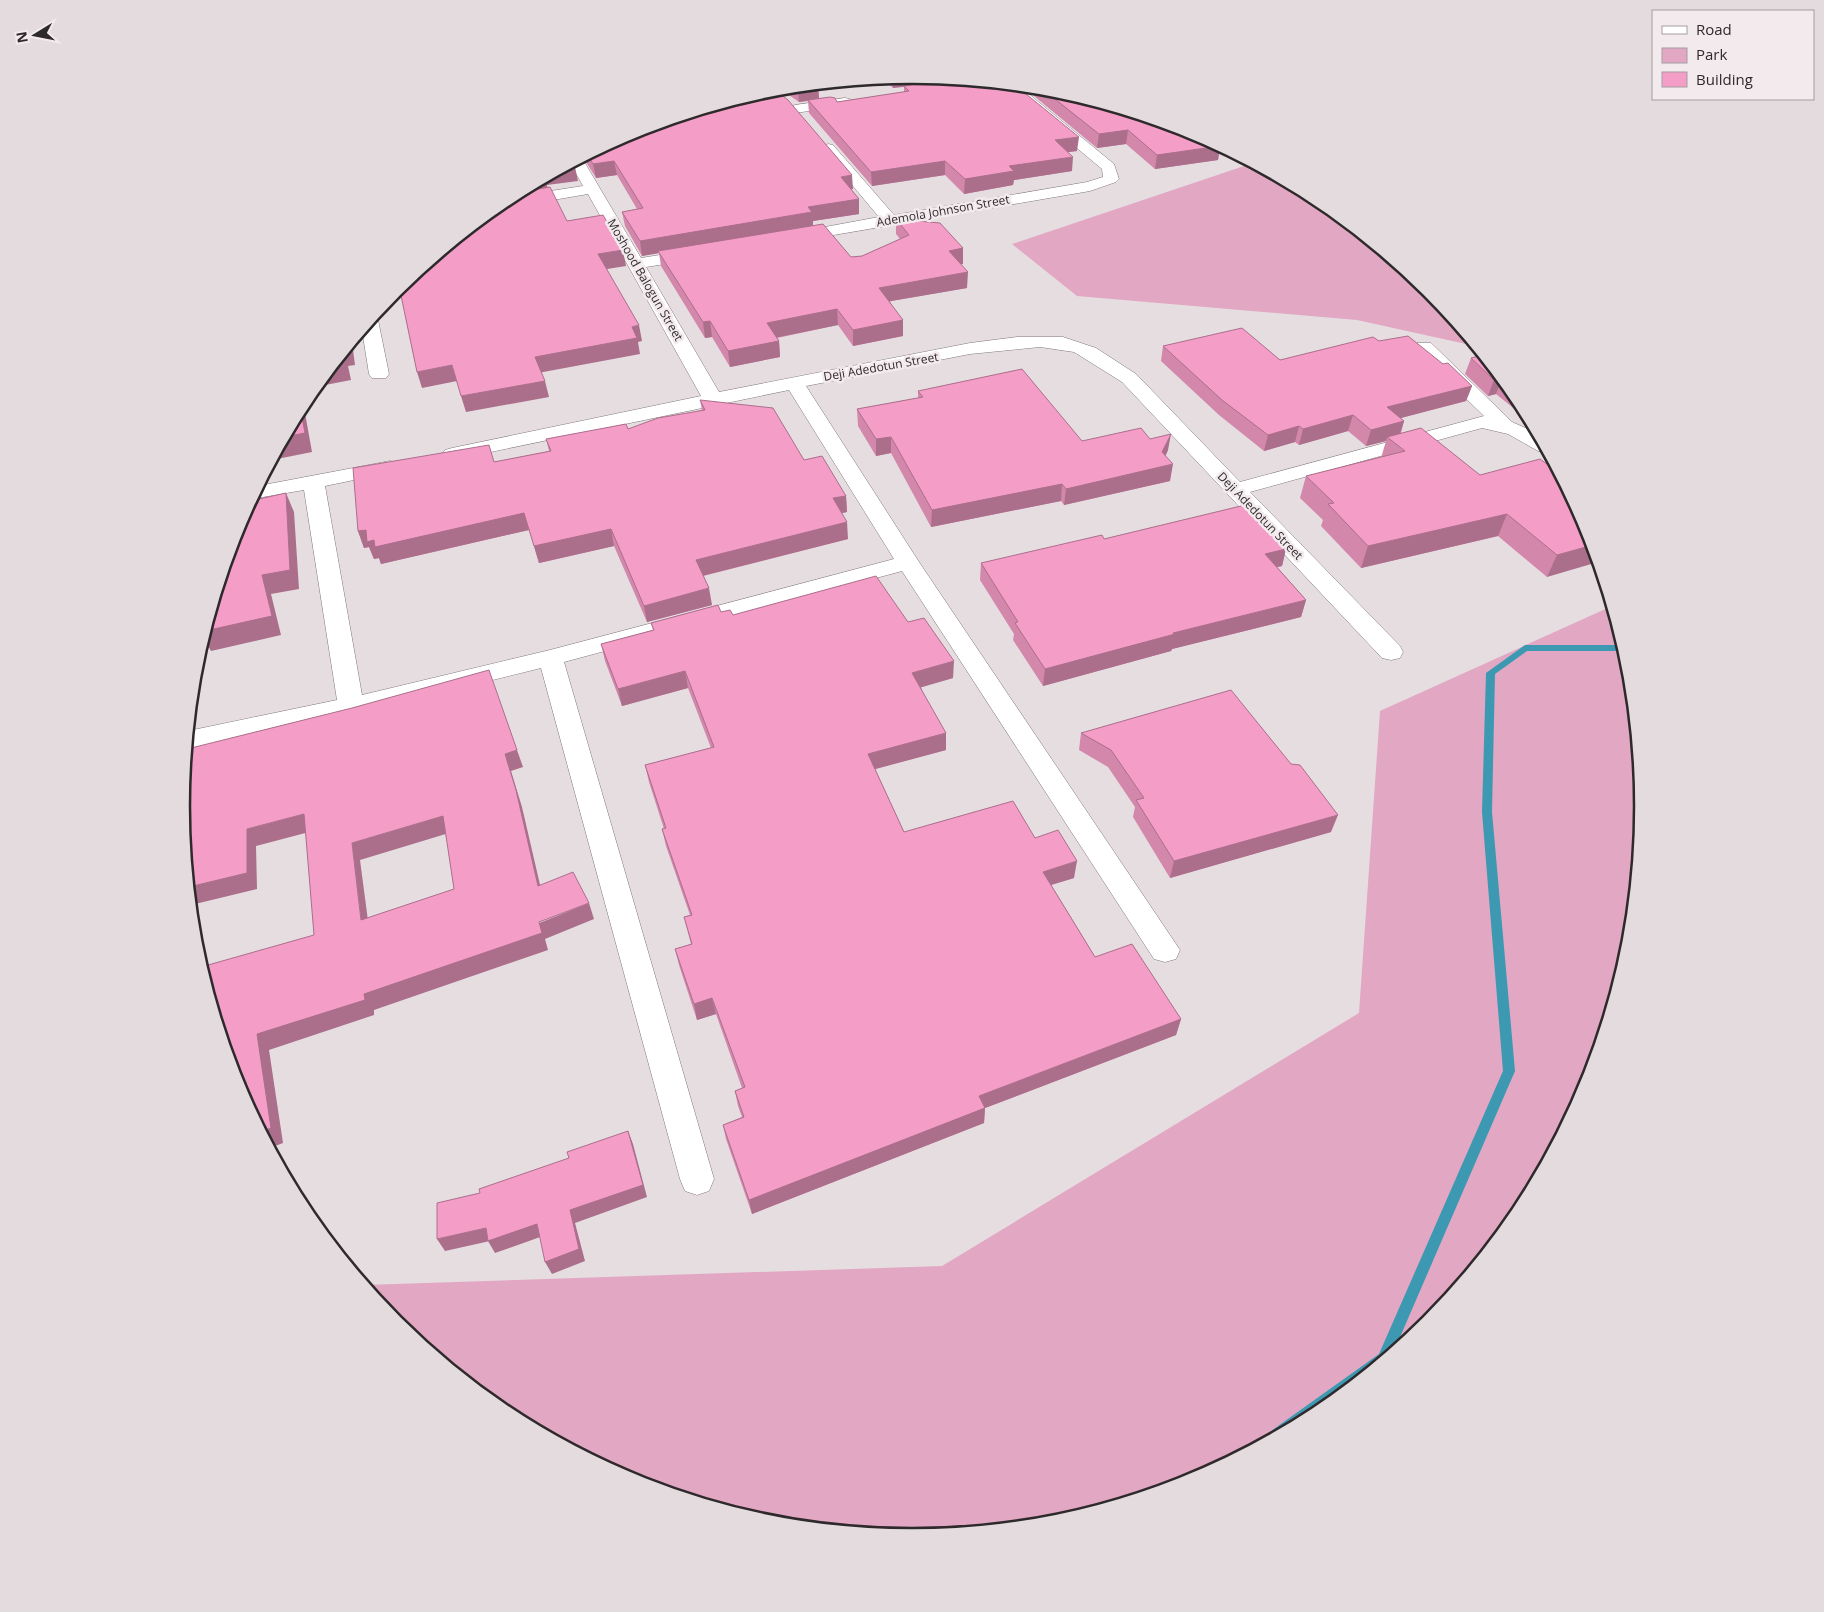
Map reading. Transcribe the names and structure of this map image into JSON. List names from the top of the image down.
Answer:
{
  "streets": {
    "street": ["Ademola Johnson Street", "Moshood Balogun Street", "Deji Adedotun Street"]
  },
  "crossings": [
    ["Moshood Balogun Street", "Deji Adedotun Street"]
  ],
  "legend": ["Road", "Park", "Building"],
  "north": "left"
}
